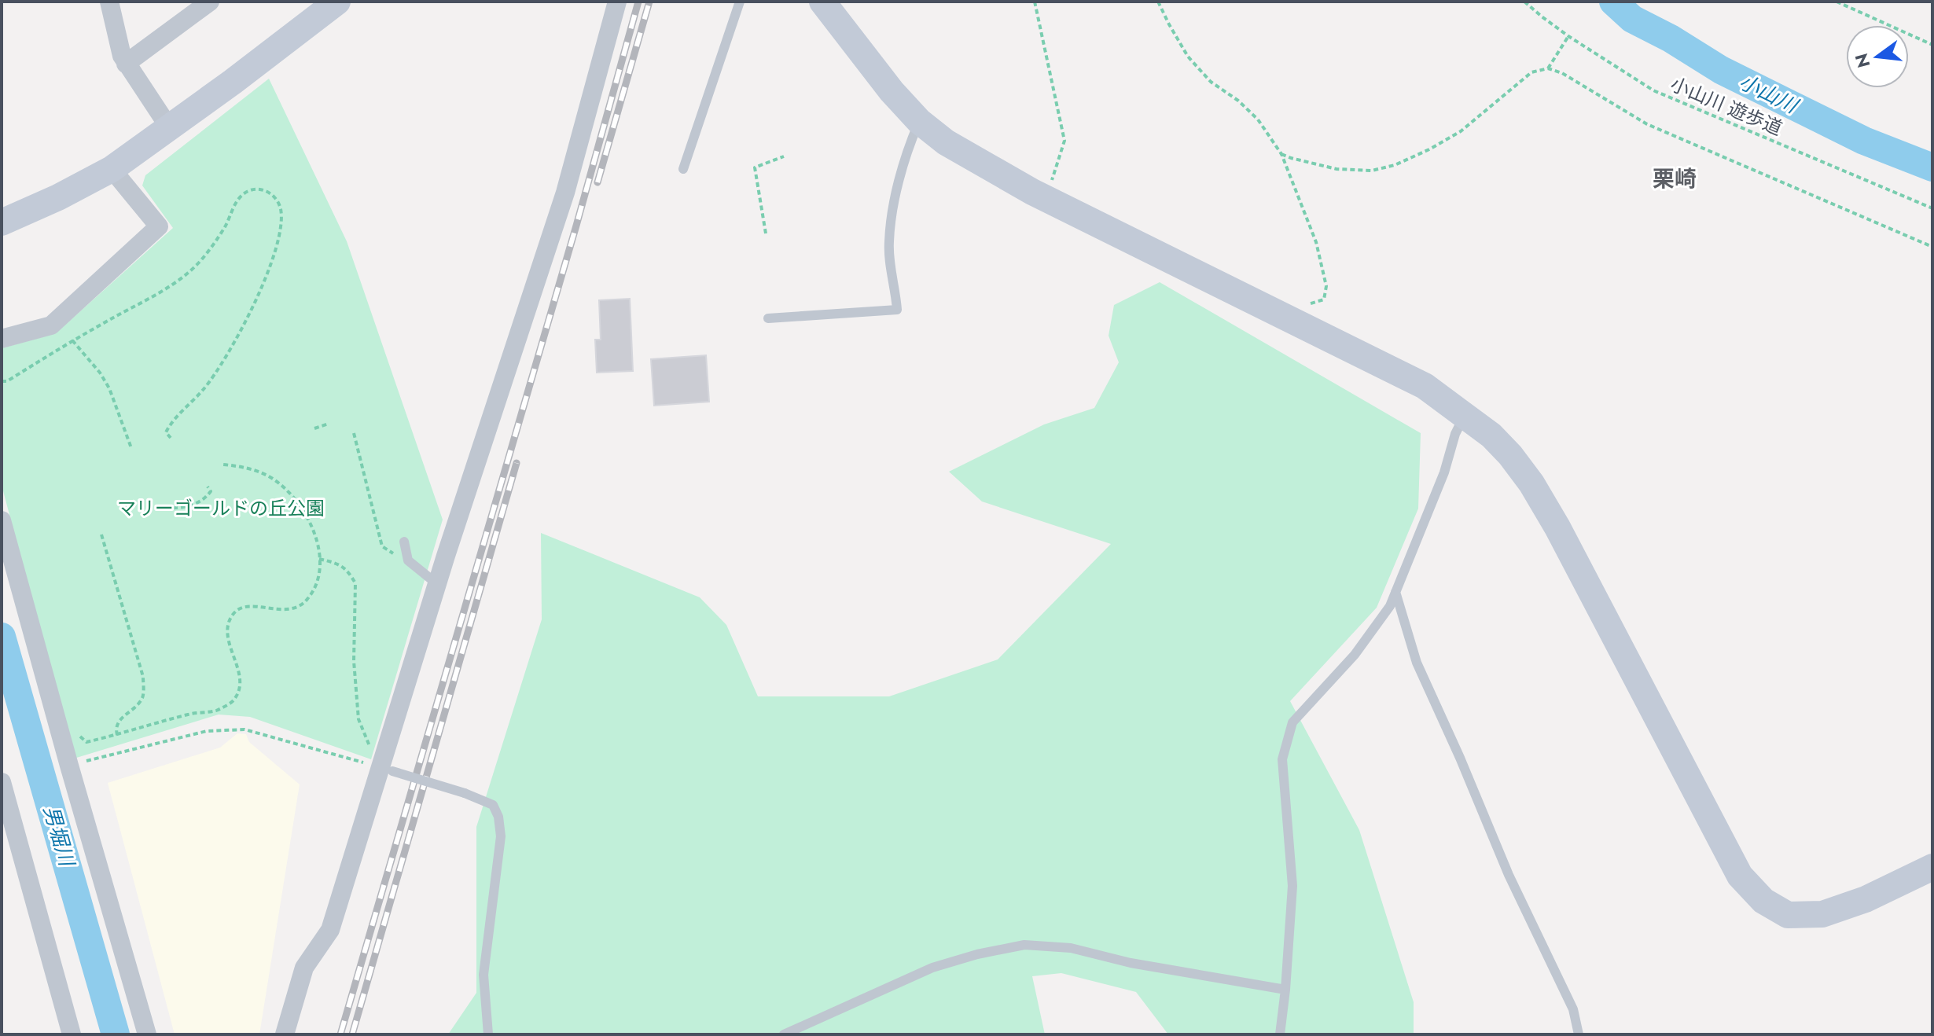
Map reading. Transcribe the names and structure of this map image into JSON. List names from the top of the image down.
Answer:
{
  "streets": {
    "path": ["小山川 遊歩道"]
  },
  "districts": ["栗崎"],
  "water": ["小山川", "男堀川"],
  "parks": ["マリーゴールドの丘公園"],
  "north": "left"
}
